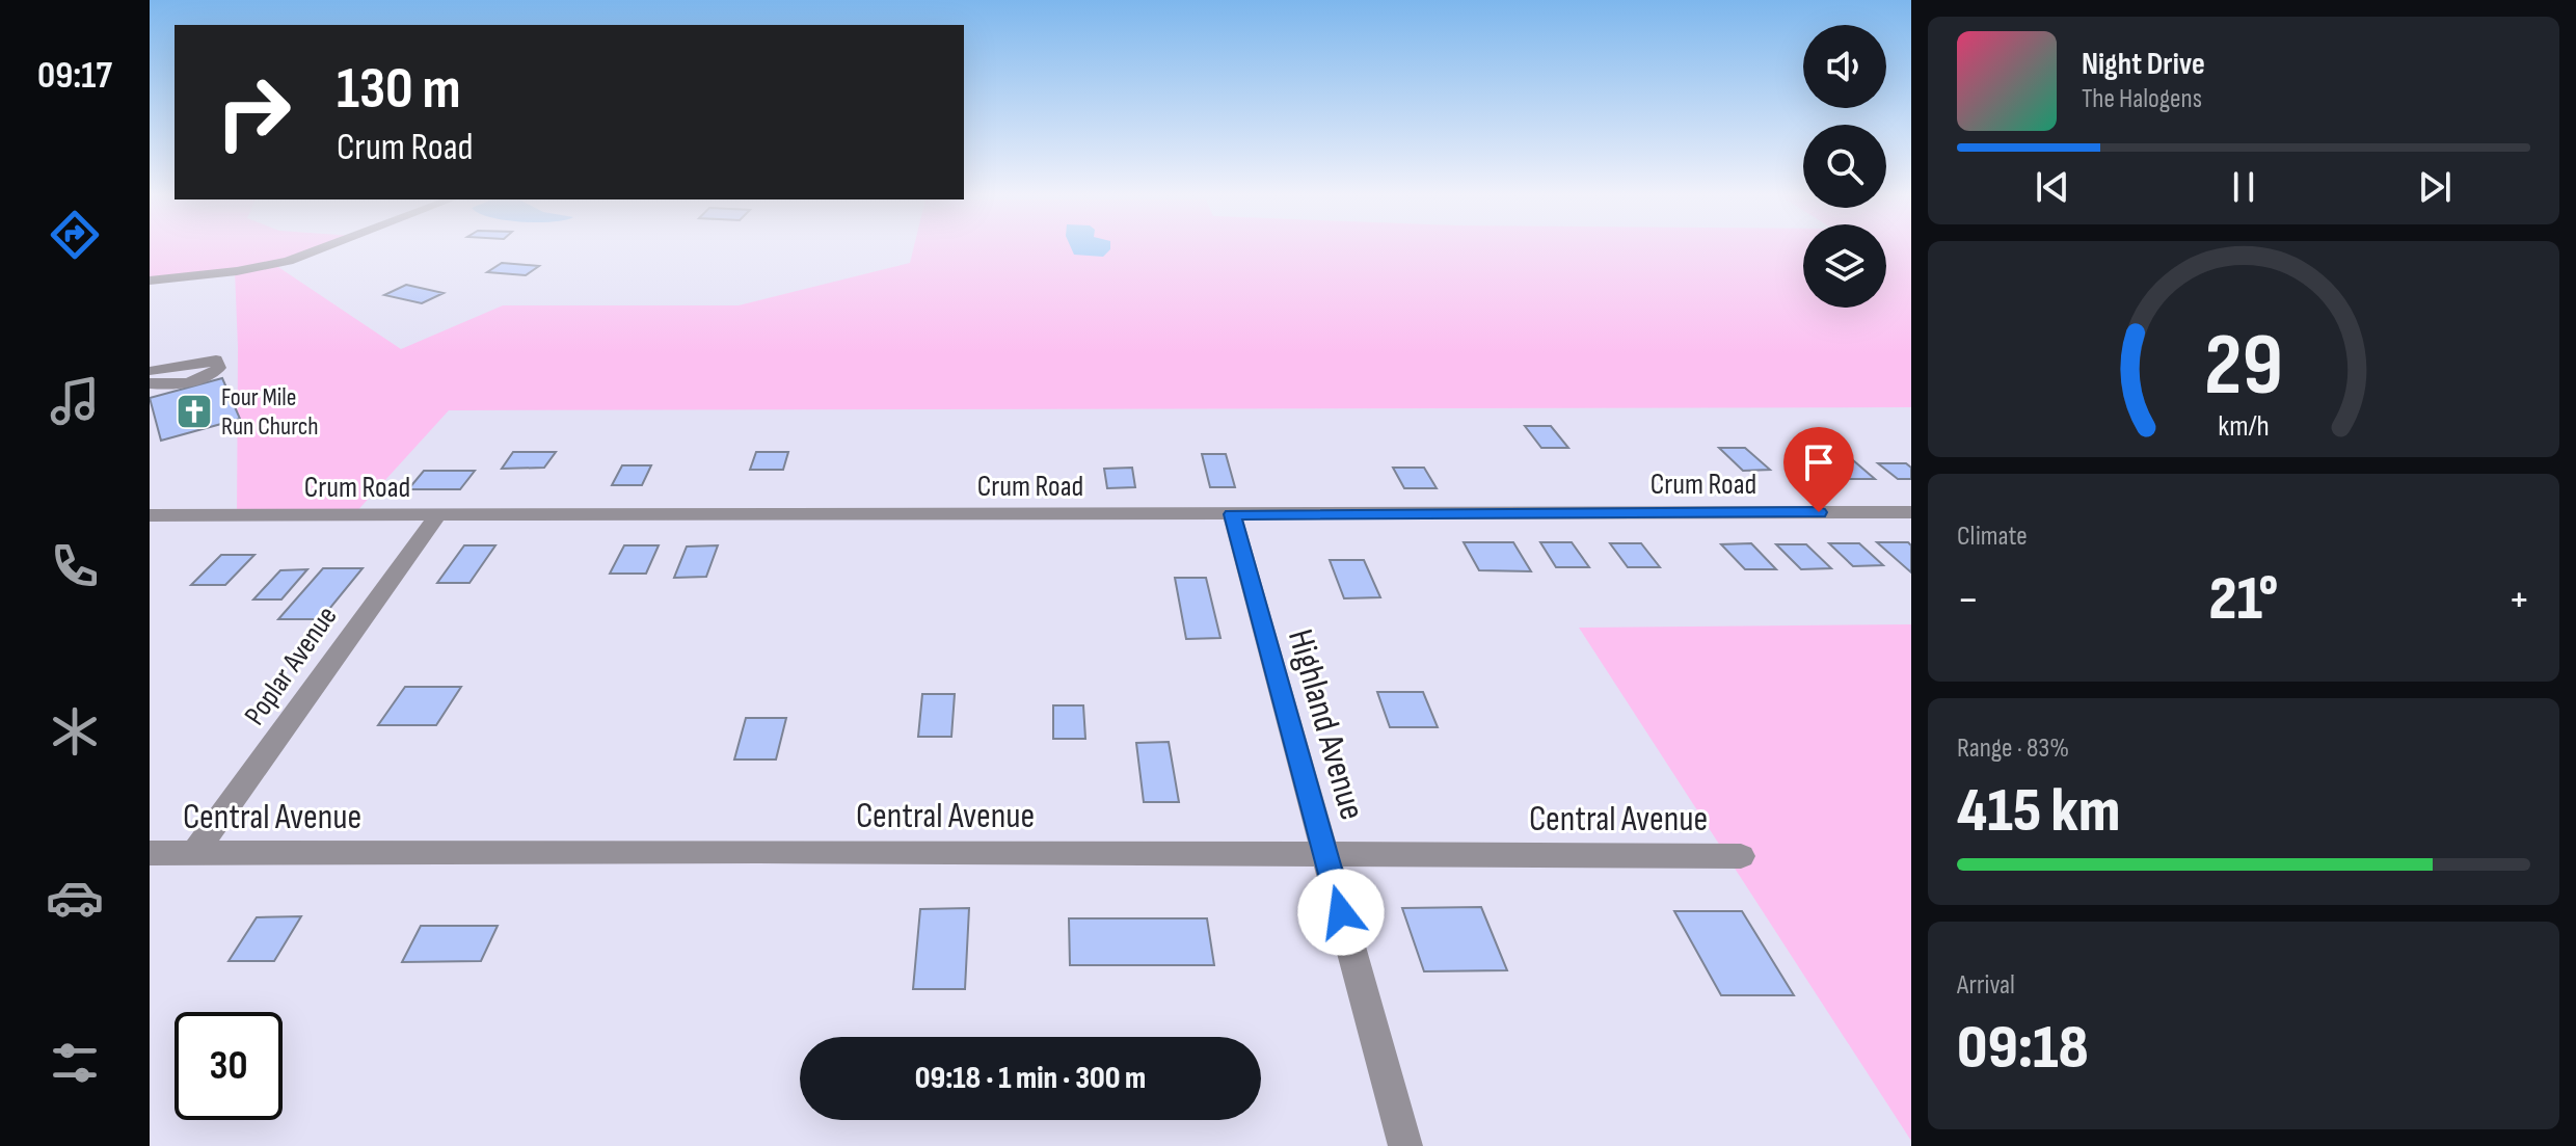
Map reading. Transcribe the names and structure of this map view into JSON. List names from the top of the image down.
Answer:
{
  "streets": {
    "street": [
      "Crum Road",
      "Poplar Avenue",
      "Highland Avenue",
      "Central Avenue"
    ]
  },
  "crossings": [
    ["Crum Road", "Poplar Avenue"],
    ["Crum Road", "Highland Avenue"],
    ["Poplar Avenue", "Central Avenue"],
    ["Highland Avenue", "Central Avenue"]
  ],
  "places": {
    "church": ["Four Mile Run Church"]
  },
  "page": {
    "tabs": "09:17",
    "turn": ["130 m", "Crum Road"],
    "song": ["Night Drive", "The Halogens"],
    "tile": [
      "Climate",
      ["Range · 83%", "415 km"],
      ["Arrival", "09:18"]
    ],
    "heat": ["−", "21°", "+"],
    "limit": "30",
    "trip": "09:18 · 1 min · 300 m",
    "gauge": ["29", "km/h"]
  }
}
